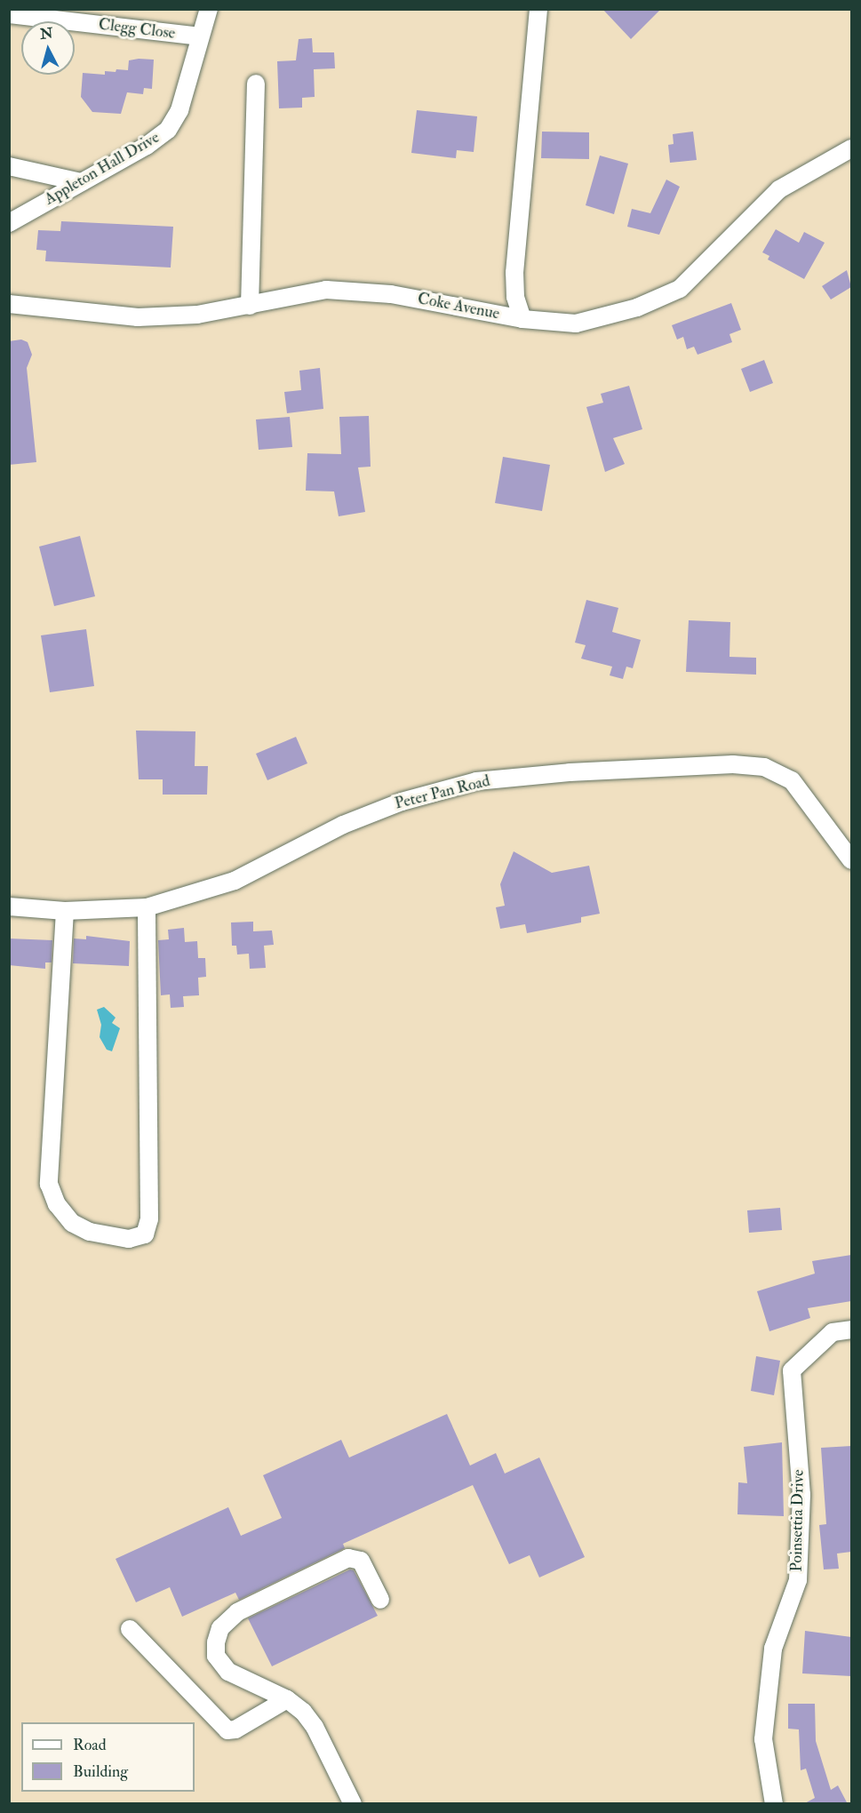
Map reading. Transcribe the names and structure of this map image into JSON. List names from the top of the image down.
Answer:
{
  "streets": {
    "street": [
      "Clegg Close",
      "Appleton Hall Drive",
      "Coke Avenue",
      "Peter Pan Road",
      "Poinsettia Drive"
    ]
  },
  "crossings": [
    ["Clegg Close", "Appleton Hall Drive"]
  ],
  "legend": ["Road", "Building"],
  "north": "top"
}
